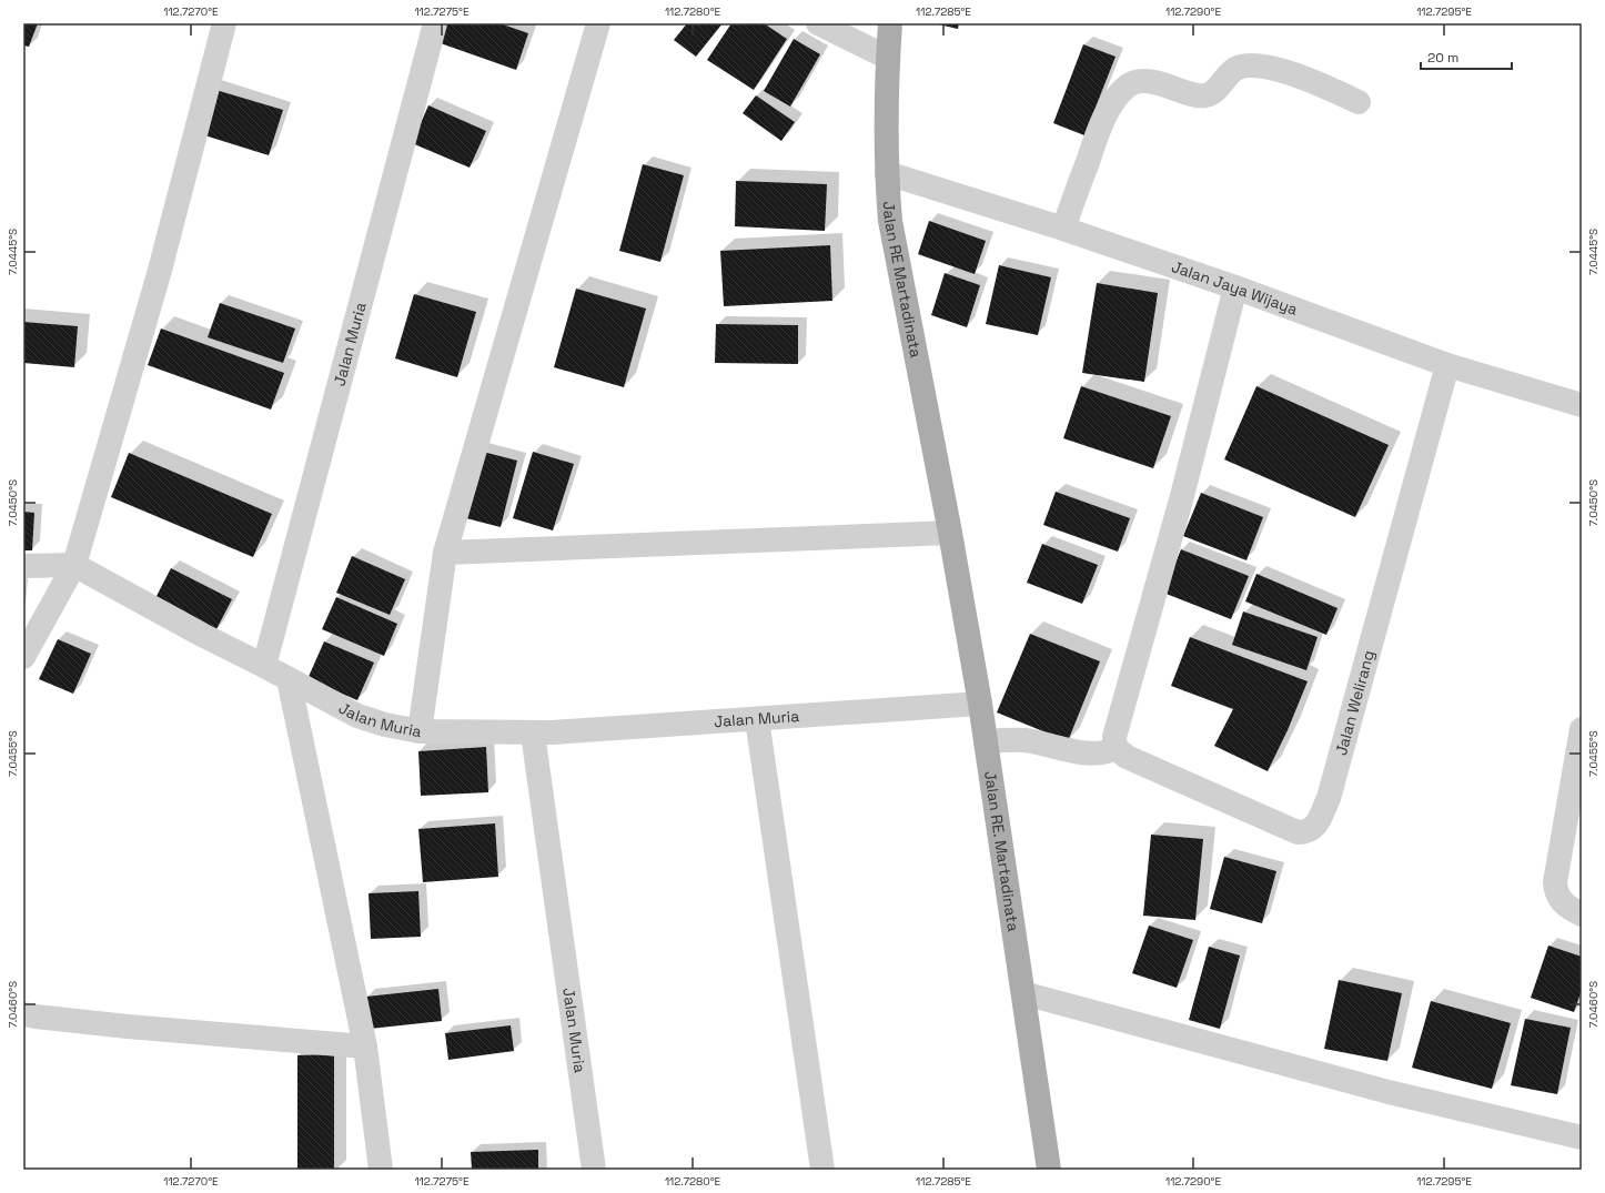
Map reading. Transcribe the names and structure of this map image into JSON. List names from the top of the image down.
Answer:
{
  "streets": {
    "main road": ["Jalan RE Martadinata", "Jalan RE. Martadinata"],
    "street": ["Jalan Jaya Wijaya", "Jalan Muria", "Jalan Welirang"]
  },
  "crossings": [
    ["Jalan RE Martadinata", "Jalan Jaya Wijaya"],
    ["Jalan RE Martadinata", "Jalan RE. Martadinata"],
    ["Jalan Jaya Wijaya", "Jalan Welirang"],
    ["Jalan Muria", "Jalan RE. Martadinata"]
  ],
  "scale_bar": "20 m",
  "coordinates": [
    "112.7270°E",
    "112.7275°E",
    "112.7280°E",
    "112.7285°E",
    "112.7290°E",
    "112.7295°E",
    "7.0445°S",
    "7.0450°S",
    "7.0455°S",
    "7.0460°S"
  ]
}
